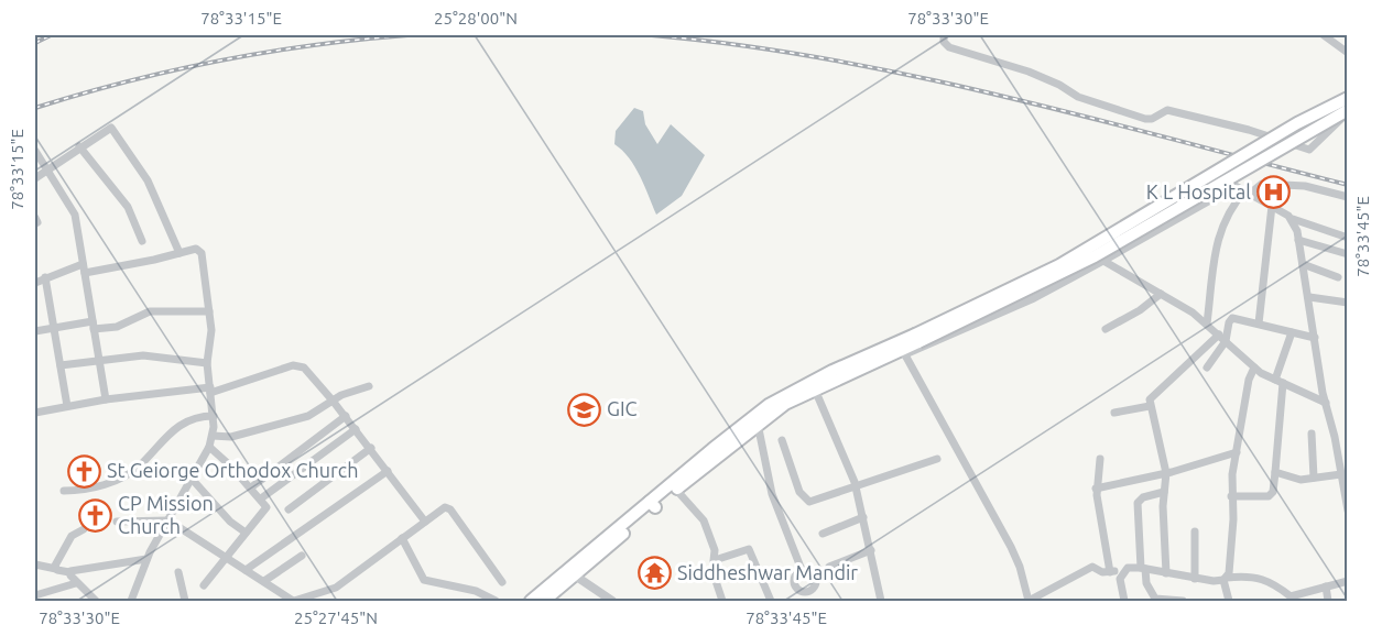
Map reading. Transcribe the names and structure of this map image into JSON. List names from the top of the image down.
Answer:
{
  "places": {
    "hospital": ["K L Hospital"],
    "school or university": ["GIC"],
    "church": ["St Geiorge Orthodox Church", "CP Mission Church"],
    "temple": ["Siddheshwar Mandir"]
  },
  "coordinates": [
    "78°33'15\"E",
    "25°28'00\"N",
    "78°33'30\"E",
    "78°33'45\"E",
    "25°27'45\"N"
  ]
}
